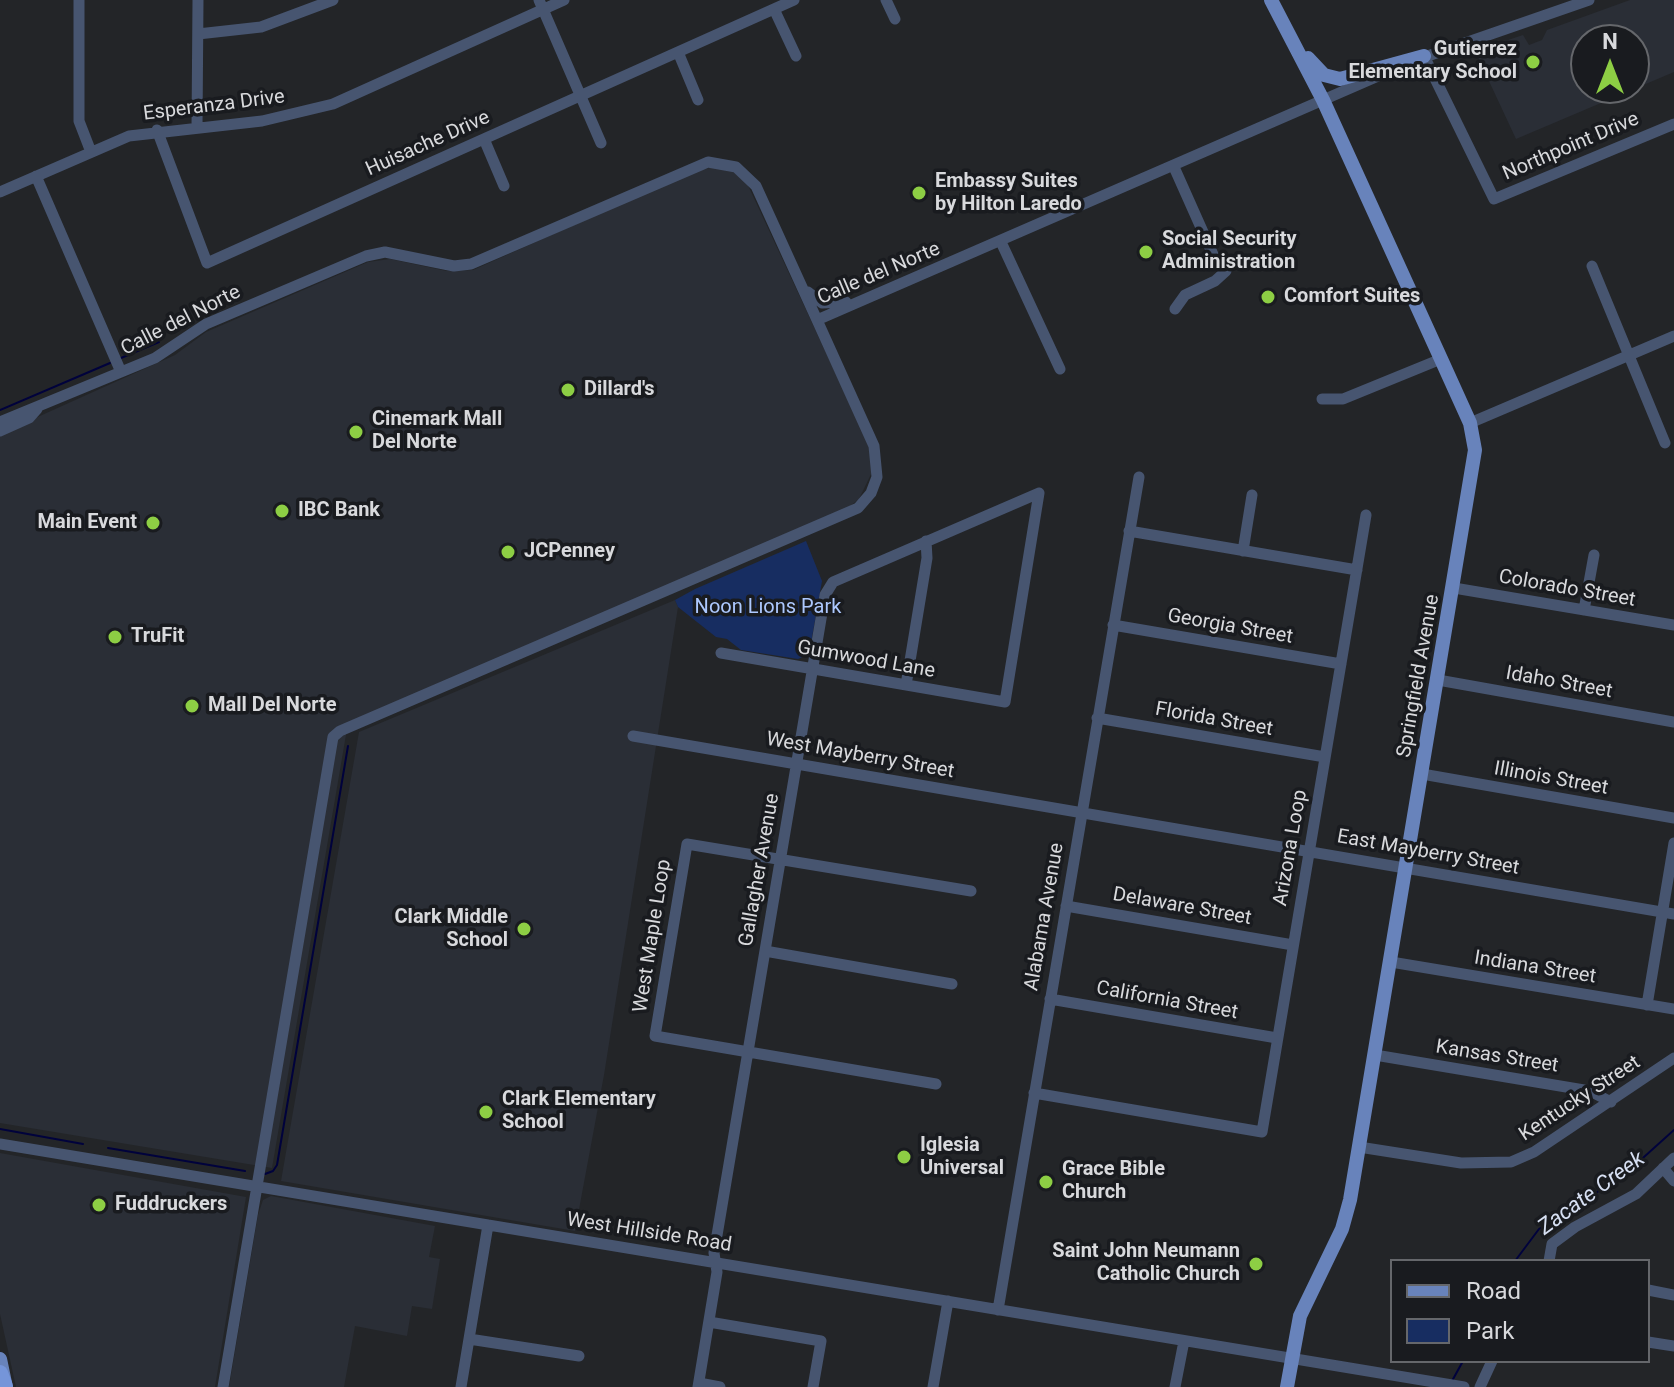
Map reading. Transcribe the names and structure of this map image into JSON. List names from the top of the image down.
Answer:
{
  "streets": {
    "main road": ["Springfield Avenue"],
    "street": [
      "Esperanza Drive",
      "Huisache Drive",
      "Northpoint Drive",
      "Calle del Norte",
      "Colorado Street",
      "Georgia Street",
      "Gumwood Lane",
      "Idaho Street",
      "Florida Street",
      "West Mayberry Street",
      "Illinois Street",
      "Arizona Loop",
      "East Mayberry Street",
      "Gallagher Avenue",
      "Delaware Street",
      "Alabama Avenue",
      "West Maple Loop",
      "Indiana Street",
      "California Street",
      "Kansas Street",
      "Kentucky Street",
      "West Hillside Road"
    ]
  },
  "crossings": [
    ["Esperanza Drive", "Huisache Drive"],
    ["Northpoint Drive", "Calle del Norte"],
    ["Calle del Norte", "Springfield Avenue"],
    ["Colorado Street", "Springfield Avenue"],
    ["Georgia Street", "Arizona Loop"],
    ["Georgia Street", "Alabama Avenue"],
    ["Gumwood Lane", "Gallagher Avenue"],
    ["Springfield Avenue", "Idaho Street"],
    ["Springfield Avenue", "Illinois Street"],
    ["Springfield Avenue", "East Mayberry Street"],
    ["Springfield Avenue", "Indiana Street"],
    ["Springfield Avenue", "Kansas Street"],
    ["Springfield Avenue", "Kentucky Street"],
    ["Springfield Avenue", "West Hillside Road"],
    ["Florida Street", "Arizona Loop"],
    ["Florida Street", "Alabama Avenue"],
    ["West Mayberry Street", "East Mayberry Street"],
    ["West Mayberry Street", "Gallagher Avenue"],
    ["West Mayberry Street", "Alabama Avenue"],
    ["Arizona Loop", "East Mayberry Street"],
    ["Arizona Loop", "Delaware Street"],
    ["Arizona Loop", "Alabama Avenue"],
    ["Arizona Loop", "California Street"],
    ["East Mayberry Street", "Alabama Avenue"],
    ["Gallagher Avenue", "West Maple Loop"],
    ["Gallagher Avenue", "West Hillside Road"],
    ["Delaware Street", "Alabama Avenue"],
    ["Alabama Avenue", "California Street"],
    ["Alabama Avenue", "West Hillside Road"],
    ["Kansas Street", "Kentucky Street"]
  ],
  "water": ["Zacate Creek"],
  "parks": ["Noon Lions Park"],
  "places": [
    "Gutierrez Elementary School",
    "Embassy Suites by Hilton Laredo",
    "Social Security Administration",
    "Comfort Suites",
    "Dillard's",
    "Cinemark Mall Del Norte",
    "IBC Bank",
    "Main Event",
    "JCPenney",
    "TruFit",
    "Mall Del Norte",
    "Clark Middle School",
    "Clark Elementary School",
    "Iglesia Universal",
    "Grace Bible Church",
    "Fuddruckers",
    "Saint John Neumann Catholic Church"
  ],
  "legend": ["Road", "Park"],
  "north": "top"
}
